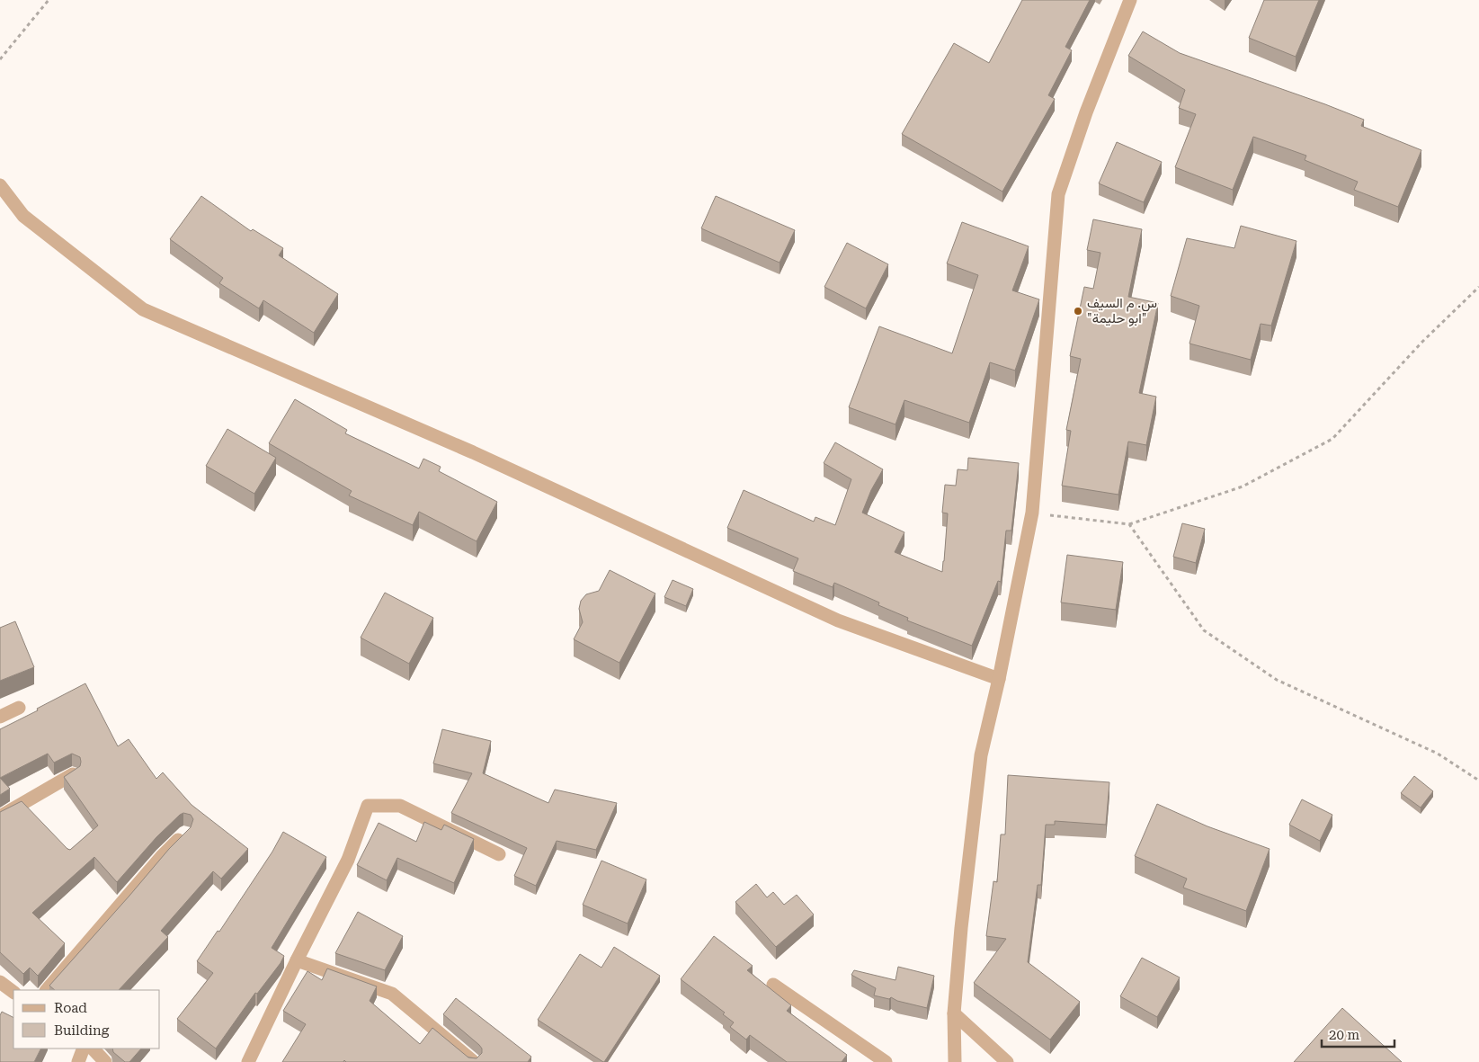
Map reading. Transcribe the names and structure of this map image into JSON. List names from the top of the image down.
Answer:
{
  "places": ["س. م السيف \"ابو حليمة\""],
  "legend": ["Road", "Building"],
  "scale_bar": "20 m"
}
